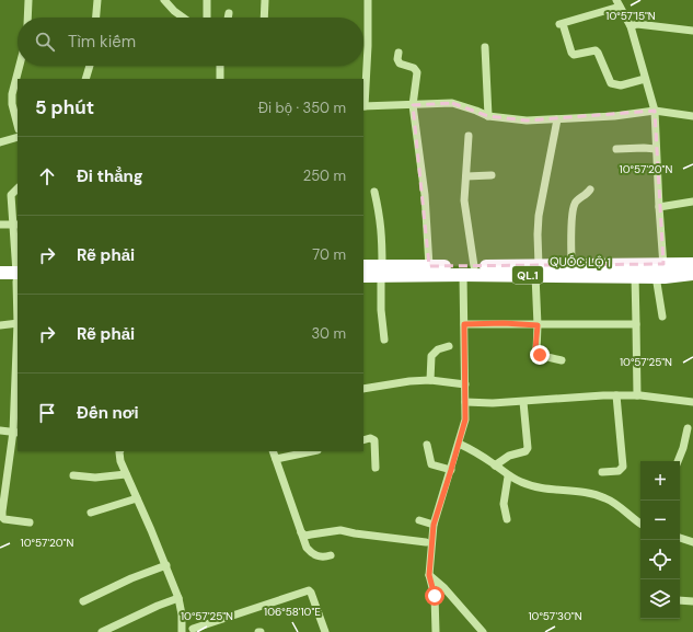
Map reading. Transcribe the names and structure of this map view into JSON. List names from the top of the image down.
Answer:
{
  "streets": {
    "highway": ["QUỐC LỘ 1", "QL.1"]
  },
  "page": {
    "search": "Tìm kiếm",
    "heading": ["5 phút", "Đi bộ · 350 m"],
    "list": [
      ["Đi thẳng", "250 m"],
      ["Rẽ phải", "70 m"],
      ["Rẽ phải", "30 m"],
      "Đến nơi"
    ],
    "map_buttons": ["+", "−"]
  },
  "coordinates": [
    "10°57'15\"N",
    "10°57'20\"N",
    "10°57'25\"N",
    "106°58'10\"E",
    "10°57'30\"N"
  ]
}
